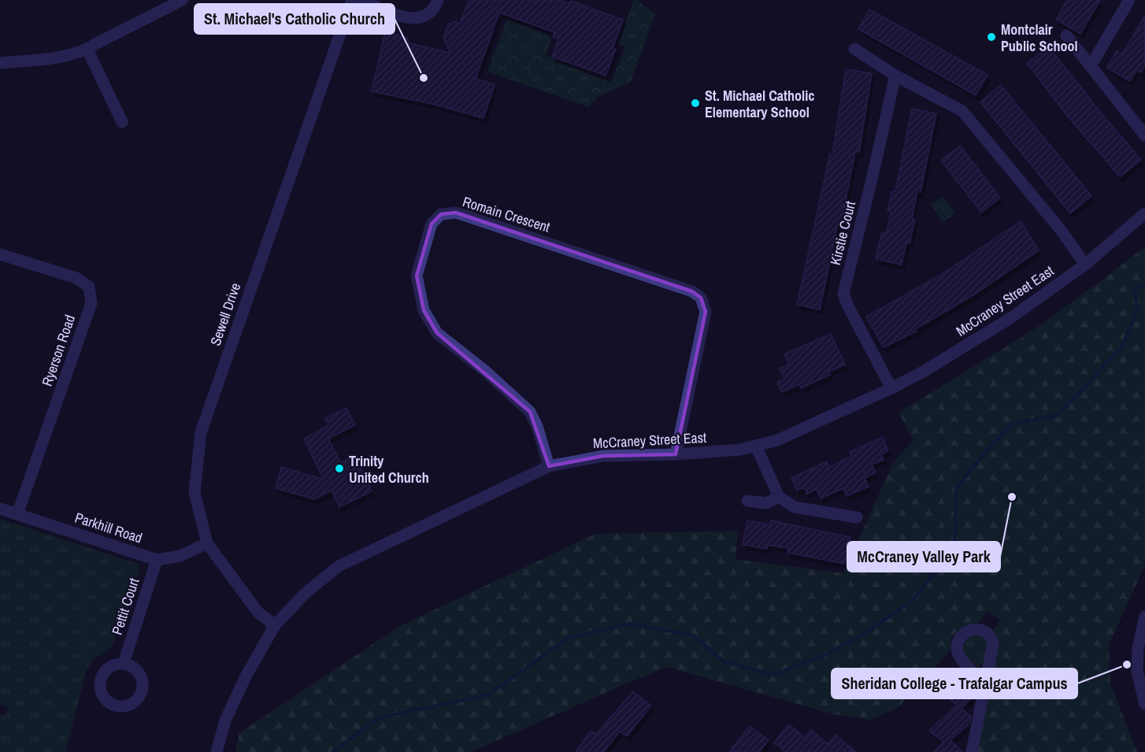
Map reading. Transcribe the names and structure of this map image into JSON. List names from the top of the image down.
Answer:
{
  "streets": {
    "street": [
      "Romain Crescent",
      "Kirstie Court",
      "McCraney Street East",
      "Sewell Drive",
      "Ryerson Road",
      "Parkhill Road",
      "Pettit Court"
    ]
  },
  "crossings": [
    ["Romain Crescent", "McCraney Street East"],
    ["Kirstie Court", "McCraney Street East"],
    ["McCraney Street East", "Sewell Drive"],
    ["Sewell Drive", "Parkhill Road"],
    ["Ryerson Road", "Parkhill Road"],
    ["Parkhill Road", "Pettit Court"]
  ],
  "places": [
    "Montclair Public School",
    "St. Michael's Catholic Church",
    "St. Michael Catholic Elementary School",
    "Trinity United Church",
    "McCraney Valley Park",
    "Sheridan College - Trafalgar Campus"
  ]
}
